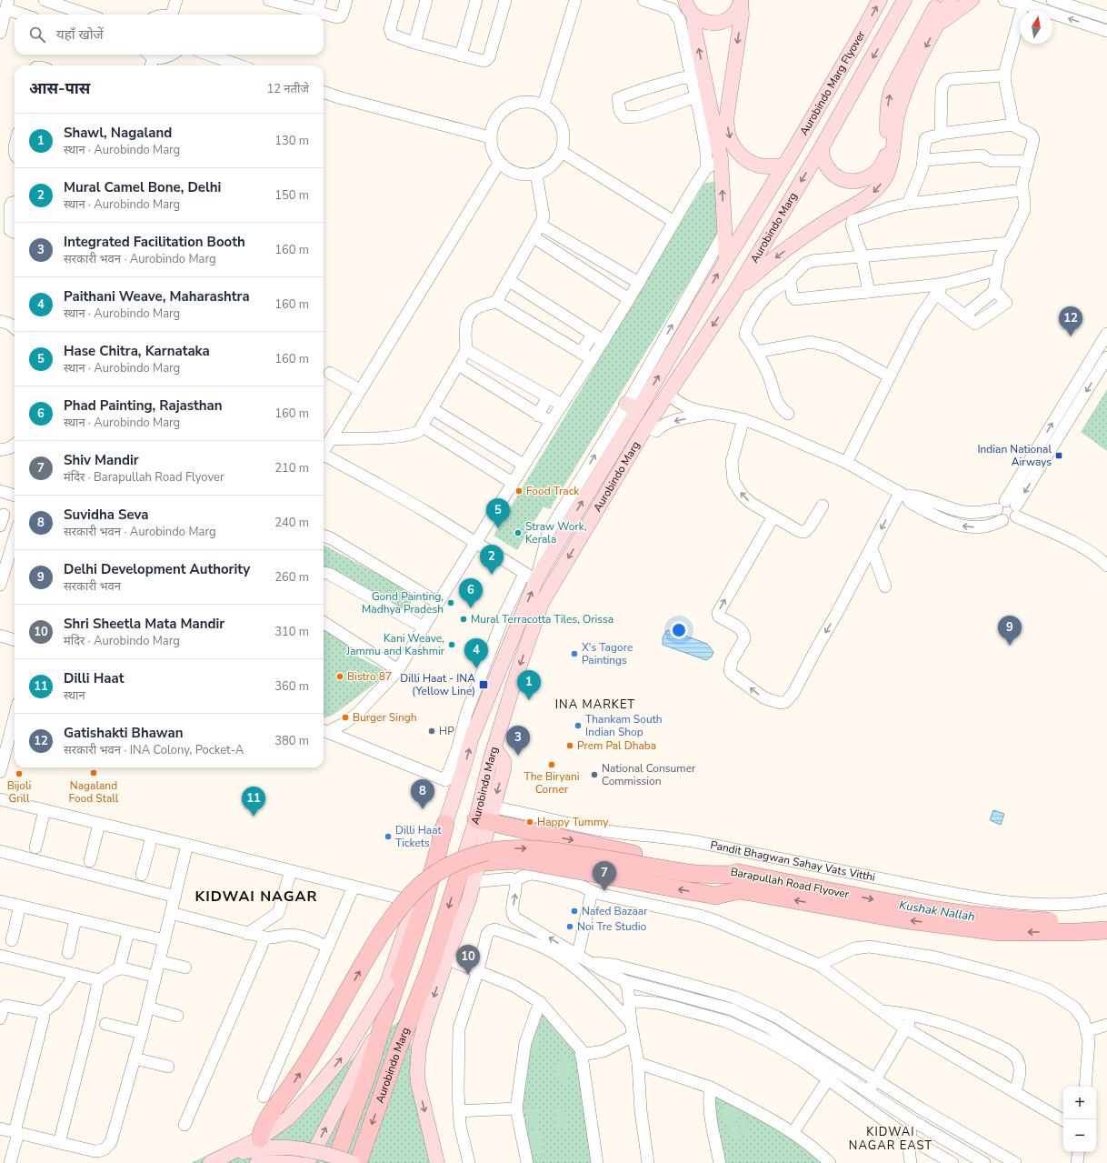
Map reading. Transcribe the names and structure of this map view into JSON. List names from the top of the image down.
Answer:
{
  "streets": {
    "highway": ["Aurobindo Marg", "Barapullah Road Flyover"],
    "main road": ["Aurobindo Marg Flyover"],
    "street": ["Pandit Bhagwan Sahay Vats Vitthi"]
  },
  "crossings": [
    ["Aurobindo Marg Flyover", "Aurobindo Marg"],
    ["Aurobindo Marg", "Pandit Bhagwan Sahay Vats Vitthi"],
    ["Aurobindo Marg", "Barapullah Road Flyover"],
    ["Pandit Bhagwan Sahay Vats Vitthi", "Barapullah Road Flyover"]
  ],
  "districts": ["INA MARKET", "KIDWAI NAGAR", "KIDWAI NAGAR EAST"],
  "water": ["Kushak Nallah"],
  "places": {
    "transit": ["Indian National Airways", "Dilli Haat - INA (Yellow Line)"],
    "other": [
      "Food Track",
      "Straw Work, Kerala",
      "Gond Painting, Madhya Pradesh",
      "Mural Terracotta Tiles, Orissa",
      "Kani Weave, Jammu and Kashmir",
      "X's Tagore Paintings",
      "Bistro 87",
      "Burger Singh",
      "Thankam South Indian Shop",
      "HP",
      "Prem Pal Dhaba",
      "The Biryani Corner",
      "Nagaland Food Stall",
      "Bijoli Grill",
      "National Consumer Commission",
      "Happy Tummy",
      "Dilli Haat Tickets",
      "Nafed Bazaar",
      "Noi Tre Studio"
    ]
  },
  "north": "top",
  "page": {
    "search": "यहाँ खोजें",
    "heading": ["आस-पास", "12 नतीजे"],
    "list": [
      {
        "mark": "1",
        "name": "Shawl, Nagaland",
        "note": "स्थान · Aurobindo Marg",
        "value": "130 m"
      },
      {
        "mark": "2",
        "name": "Mural Camel Bone, Delhi",
        "note": "स्थान · Aurobindo Marg",
        "value": "150 m"
      },
      {
        "mark": "3",
        "name": "Integrated Facilitation Booth",
        "note": "सरकारी भवन · Aurobindo Marg",
        "value": "160 m"
      },
      {
        "mark": "4",
        "name": "Paithani Weave, Maharashtra",
        "note": "स्थान · Aurobindo Marg",
        "value": "160 m"
      },
      {
        "mark": "5",
        "name": "Hase Chitra, Karnataka",
        "note": "स्थान · Aurobindo Marg",
        "value": "160 m"
      },
      {
        "mark": "6",
        "name": "Phad Painting, Rajasthan",
        "note": "स्थान · Aurobindo Marg",
        "value": "160 m"
      },
      {
        "mark": "7",
        "name": "Shiv Mandir",
        "note": "मंदिर · Barapullah Road Flyover",
        "value": "210 m"
      },
      {
        "mark": "8",
        "name": "Suvidha Seva",
        "note": "सरकारी भवन · Aurobindo Marg",
        "value": "240 m"
      },
      {
        "mark": "9",
        "name": "Delhi Development Authority",
        "note": "सरकारी भवन",
        "value": "260 m"
      },
      {
        "mark": "10",
        "name": "Shri Sheetla Mata Mandir",
        "note": "मंदिर · Aurobindo Marg",
        "value": "310 m"
      },
      {
        "mark": "11",
        "name": "Dilli Haat",
        "note": "स्थान",
        "value": "360 m"
      },
      {
        "mark": "12",
        "name": "Gatishakti Bhawan",
        "note": "सरकारी भवन · INA Colony, Pocket-A",
        "value": "380 m"
      }
    ],
    "pins": [
      "12",
      "5",
      "2",
      "6",
      "9",
      "4",
      "1",
      "3",
      "8",
      "11",
      "7",
      "10"
    ],
    "map_buttons": ["+", "−"]
  }
}
